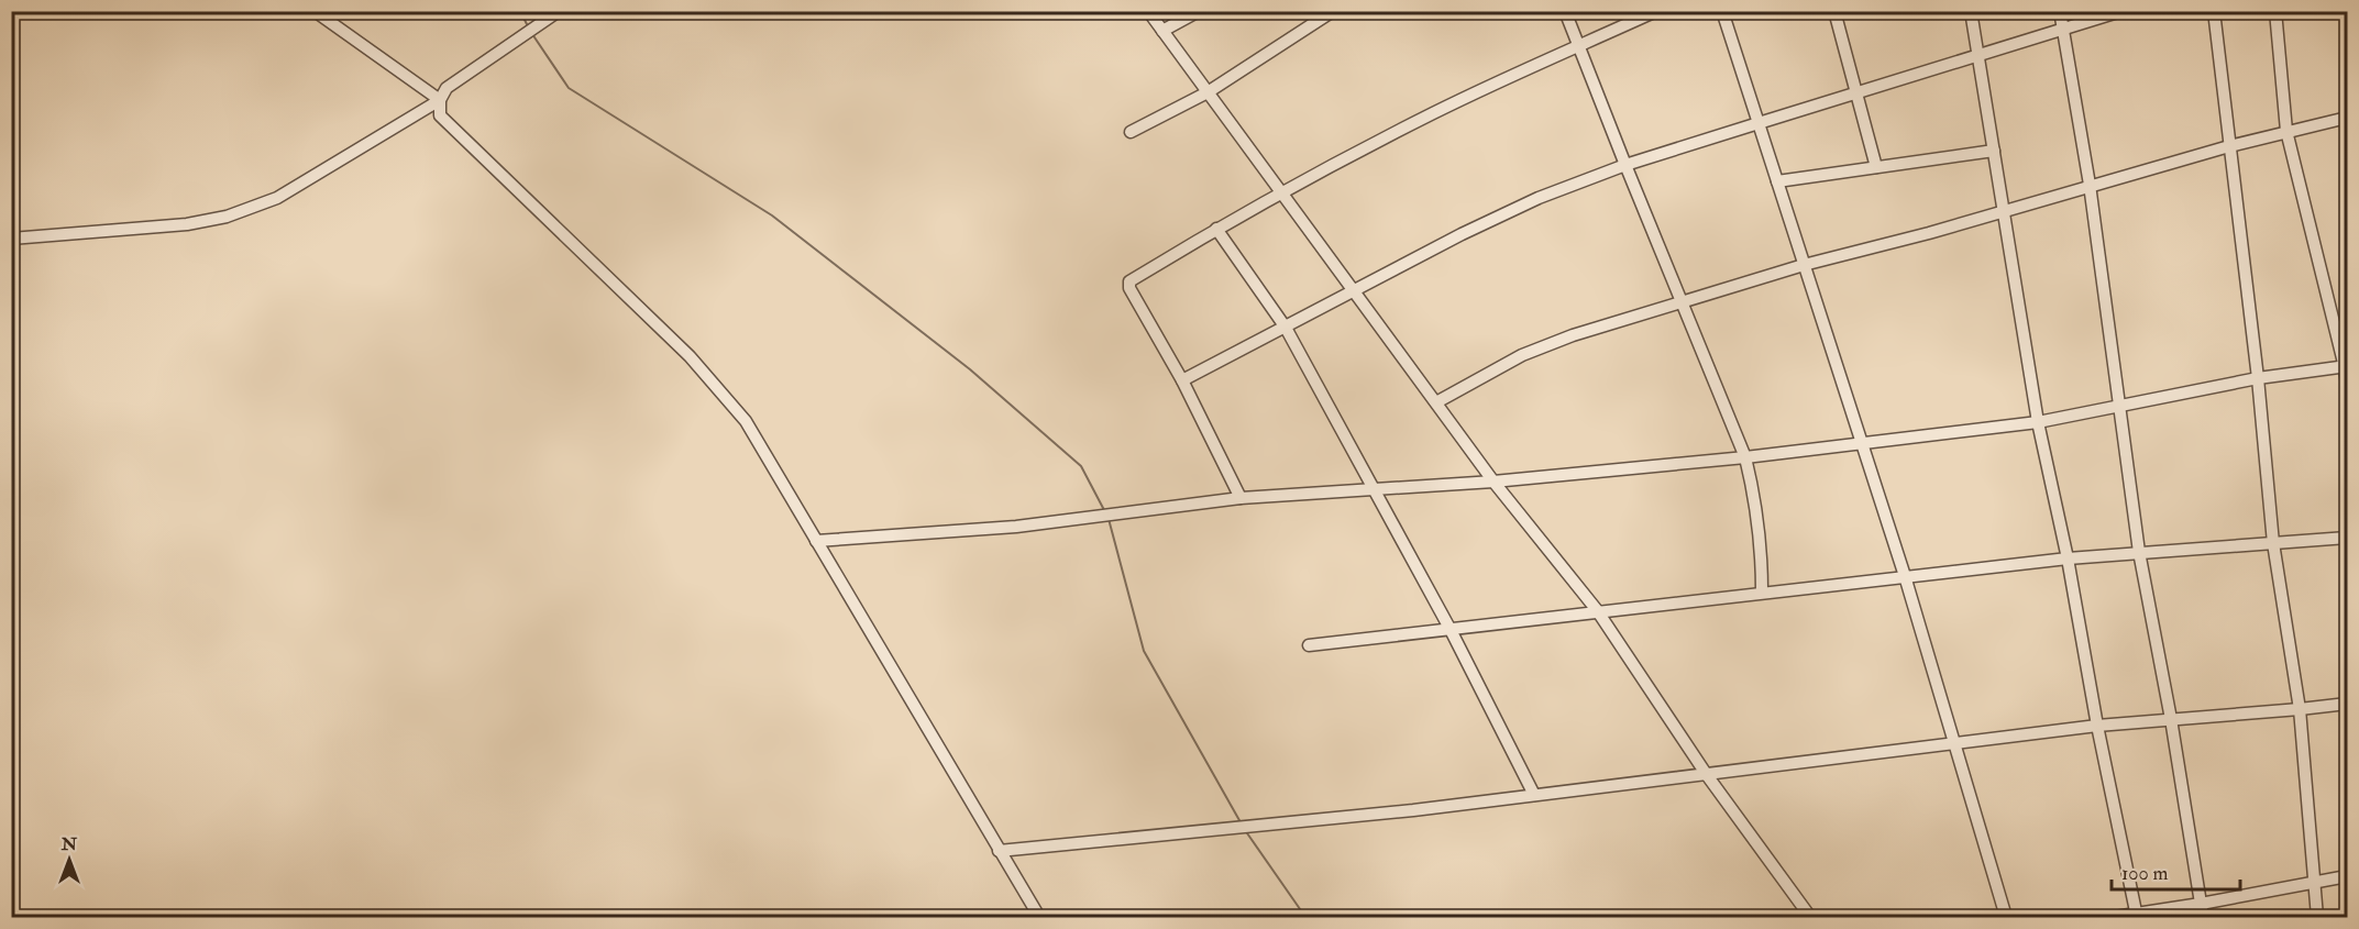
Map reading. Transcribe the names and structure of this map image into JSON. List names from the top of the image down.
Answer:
{
  "scale_bar": "100 m",
  "north": "top"
}
